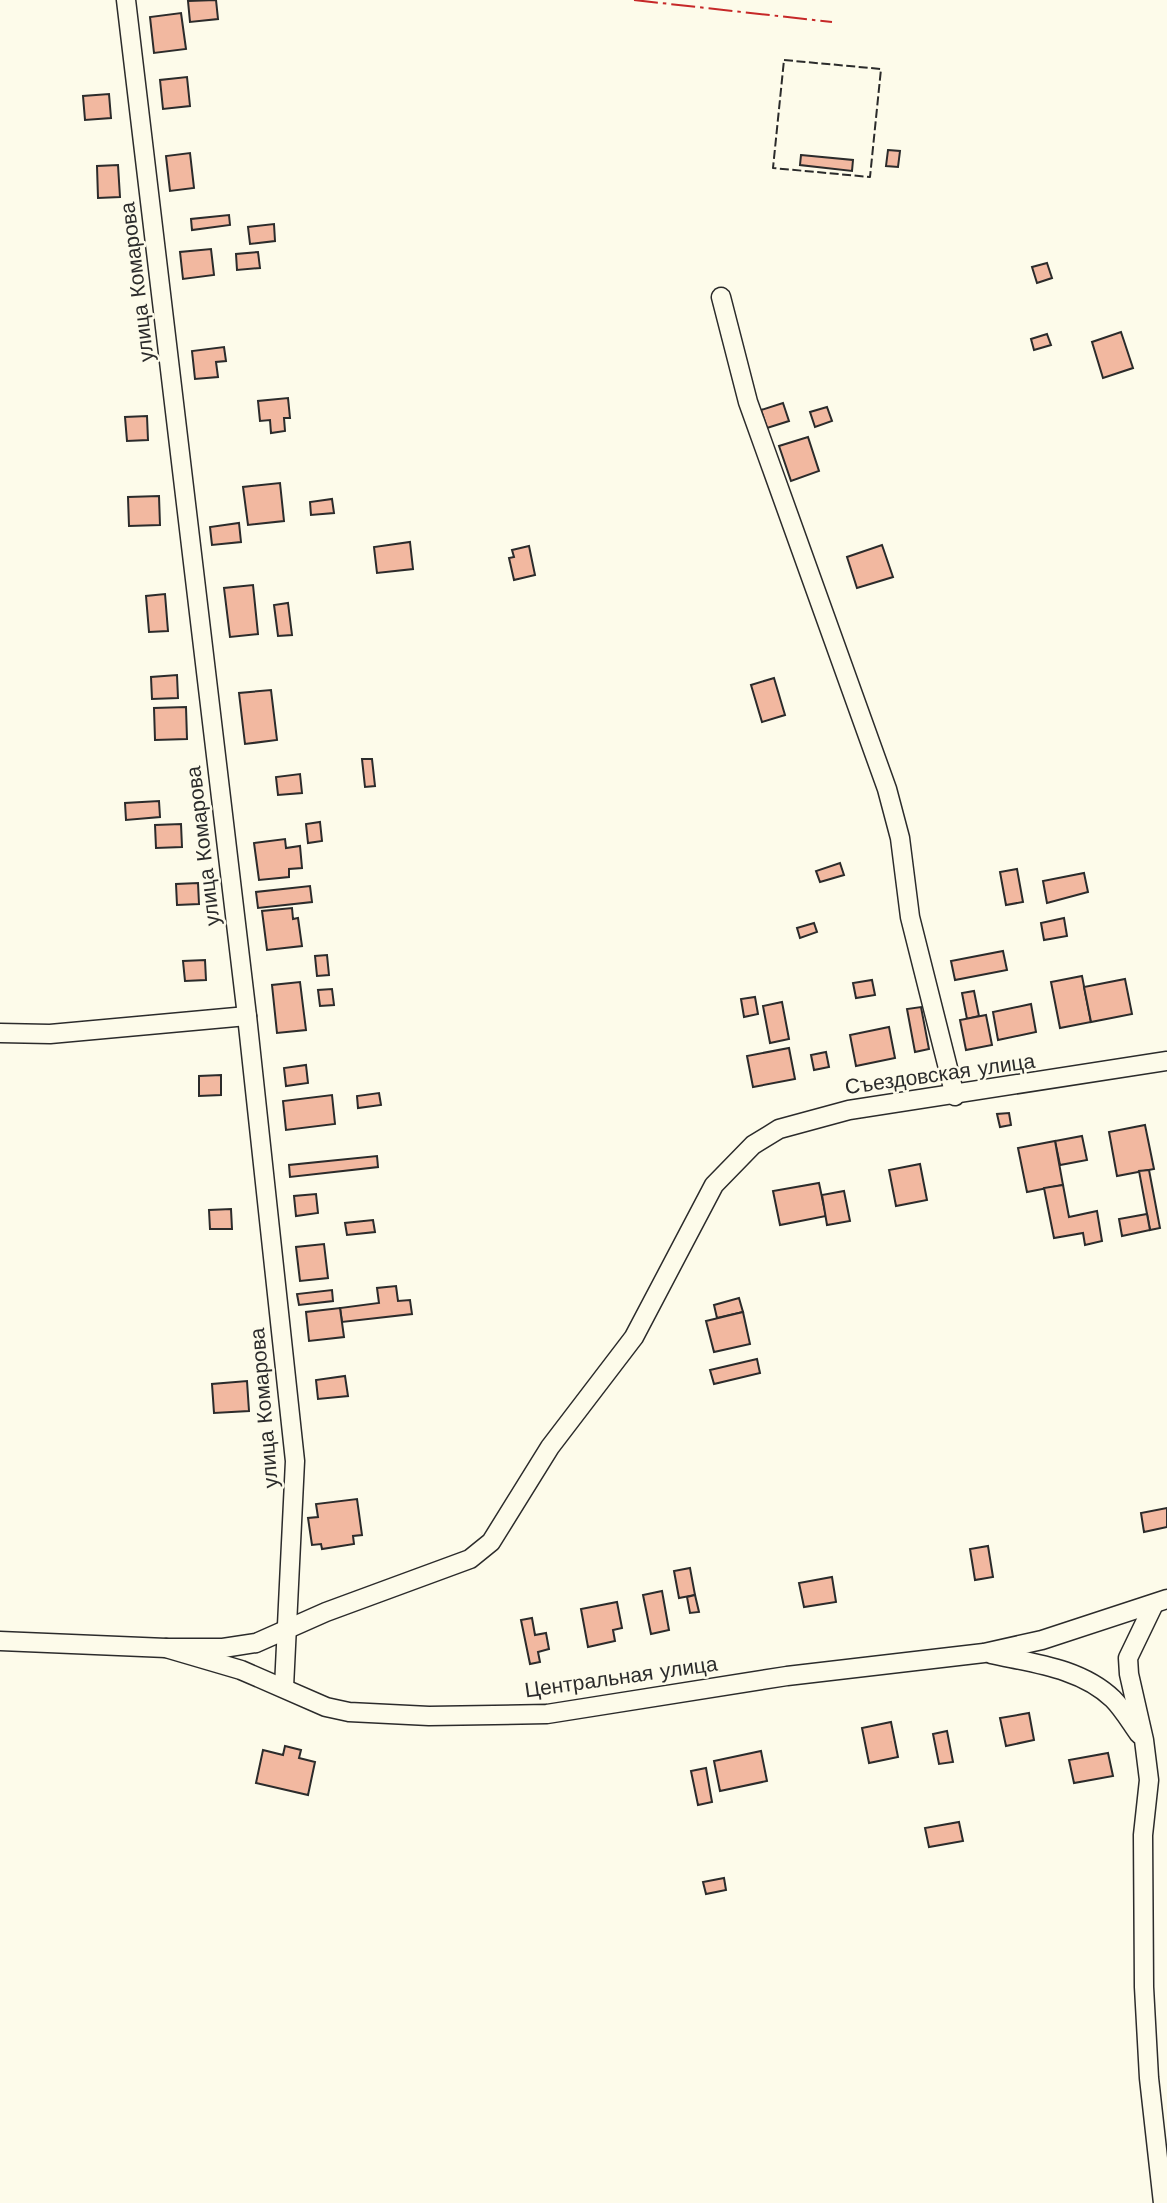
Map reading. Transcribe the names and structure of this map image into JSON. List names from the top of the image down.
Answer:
{
  "streets": {
    "street": ["улица Комарова", "Съездовская улица", "Центральная улица"]
  },
  "crossings": [
    ["улица Комарова", "Съездовская улица"],
    ["улица Комарова", "Центральная улица"],
    ["Съездовская улица", "Центральная улица"]
  ]
}
